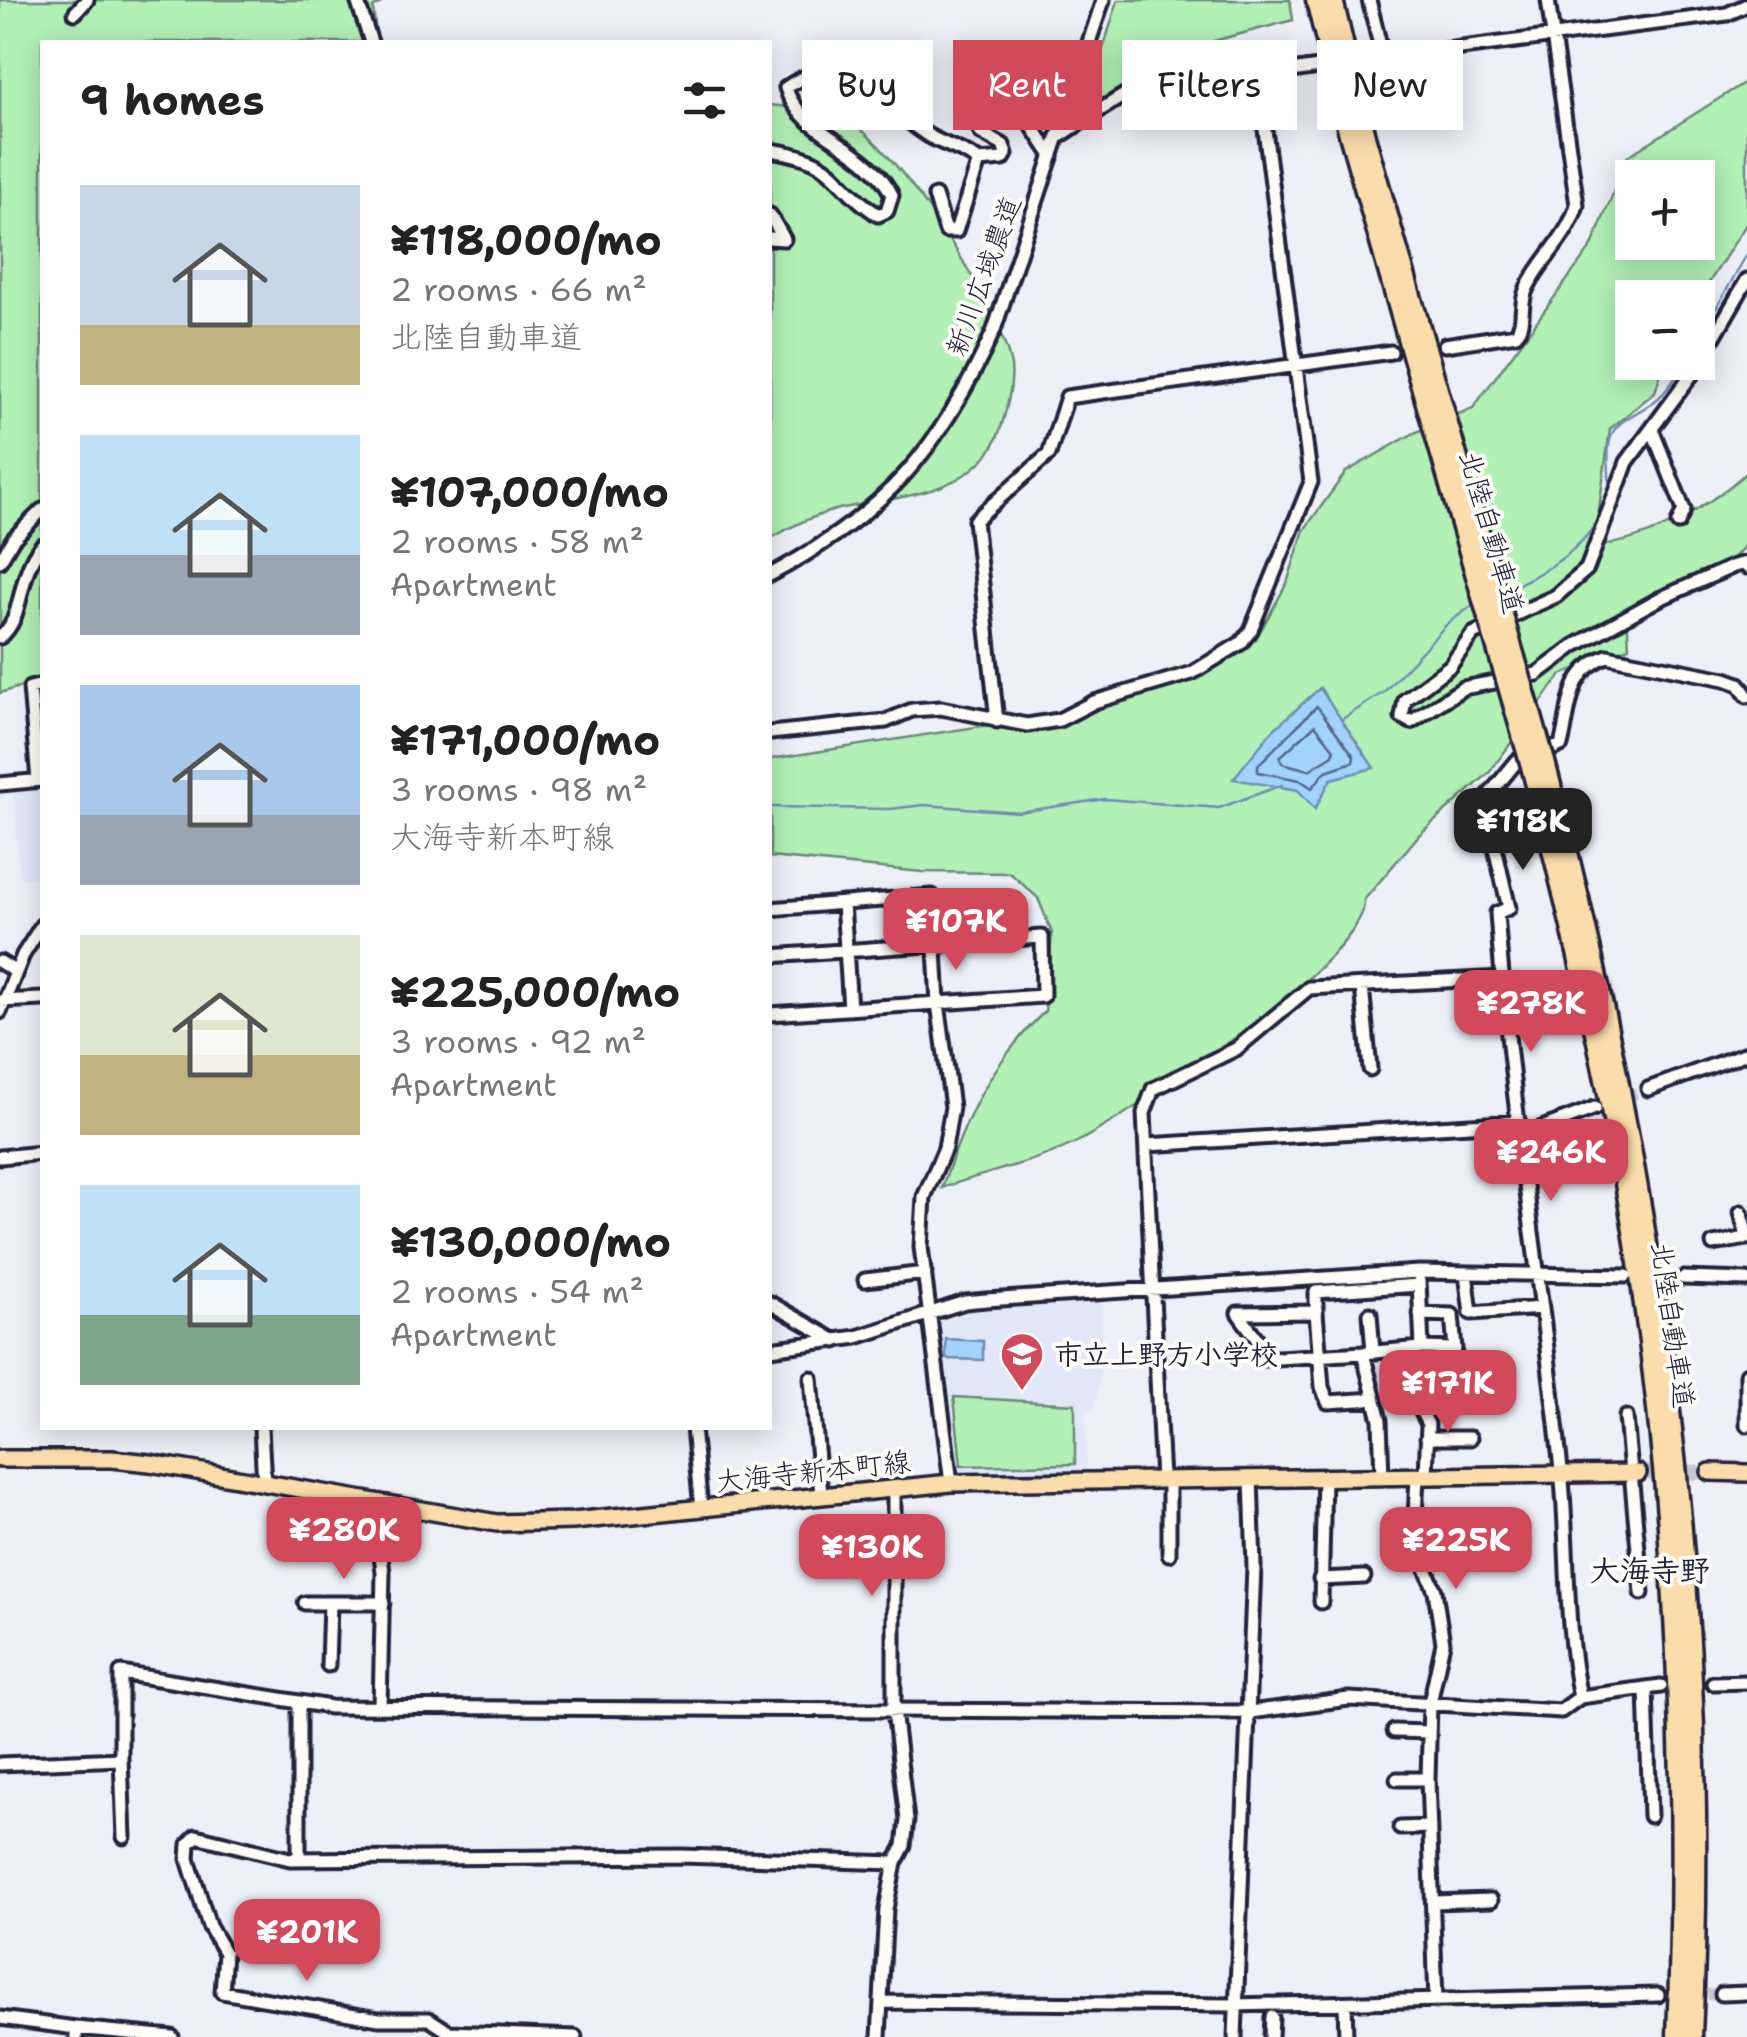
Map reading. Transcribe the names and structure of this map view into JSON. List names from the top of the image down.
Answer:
{
  "streets": {
    "highway": ["北陸自動車道"],
    "main road": ["大海寺新本町線"],
    "street": ["新川広域農道"]
  },
  "districts": ["大海寺野"],
  "places": {
    "school or university": ["市立上野方小学校"]
  },
  "page": {
    "chip": [
      "Buy",
      "Rent",
      "Filters",
      "New"
    ],
    "heading": "9 homes",
    "map_buttons": ["+", "−"],
    "list": [
      {
        "name": "¥118,000/mo",
        "note": "2 rooms · 66 m² · 北陸自動車道"
      },
      {
        "name": "¥107,000/mo",
        "note": "2 rooms · 58 m² · Apartment"
      },
      {
        "name": "¥171,000/mo",
        "note": "3 rooms · 98 m² · 大海寺新本町線"
      },
      {
        "name": "¥225,000/mo",
        "note": "3 rooms · 92 m² · Apartment"
      },
      {
        "name": "¥130,000/mo",
        "note": "2 rooms · 54 m² · Apartment"
      }
    ],
    "price": [
      "¥118K",
      "¥107K",
      "¥278K",
      "¥246K",
      "¥171K",
      "¥280K",
      "¥225K",
      "¥130K",
      "¥201K"
    ]
  }
}
